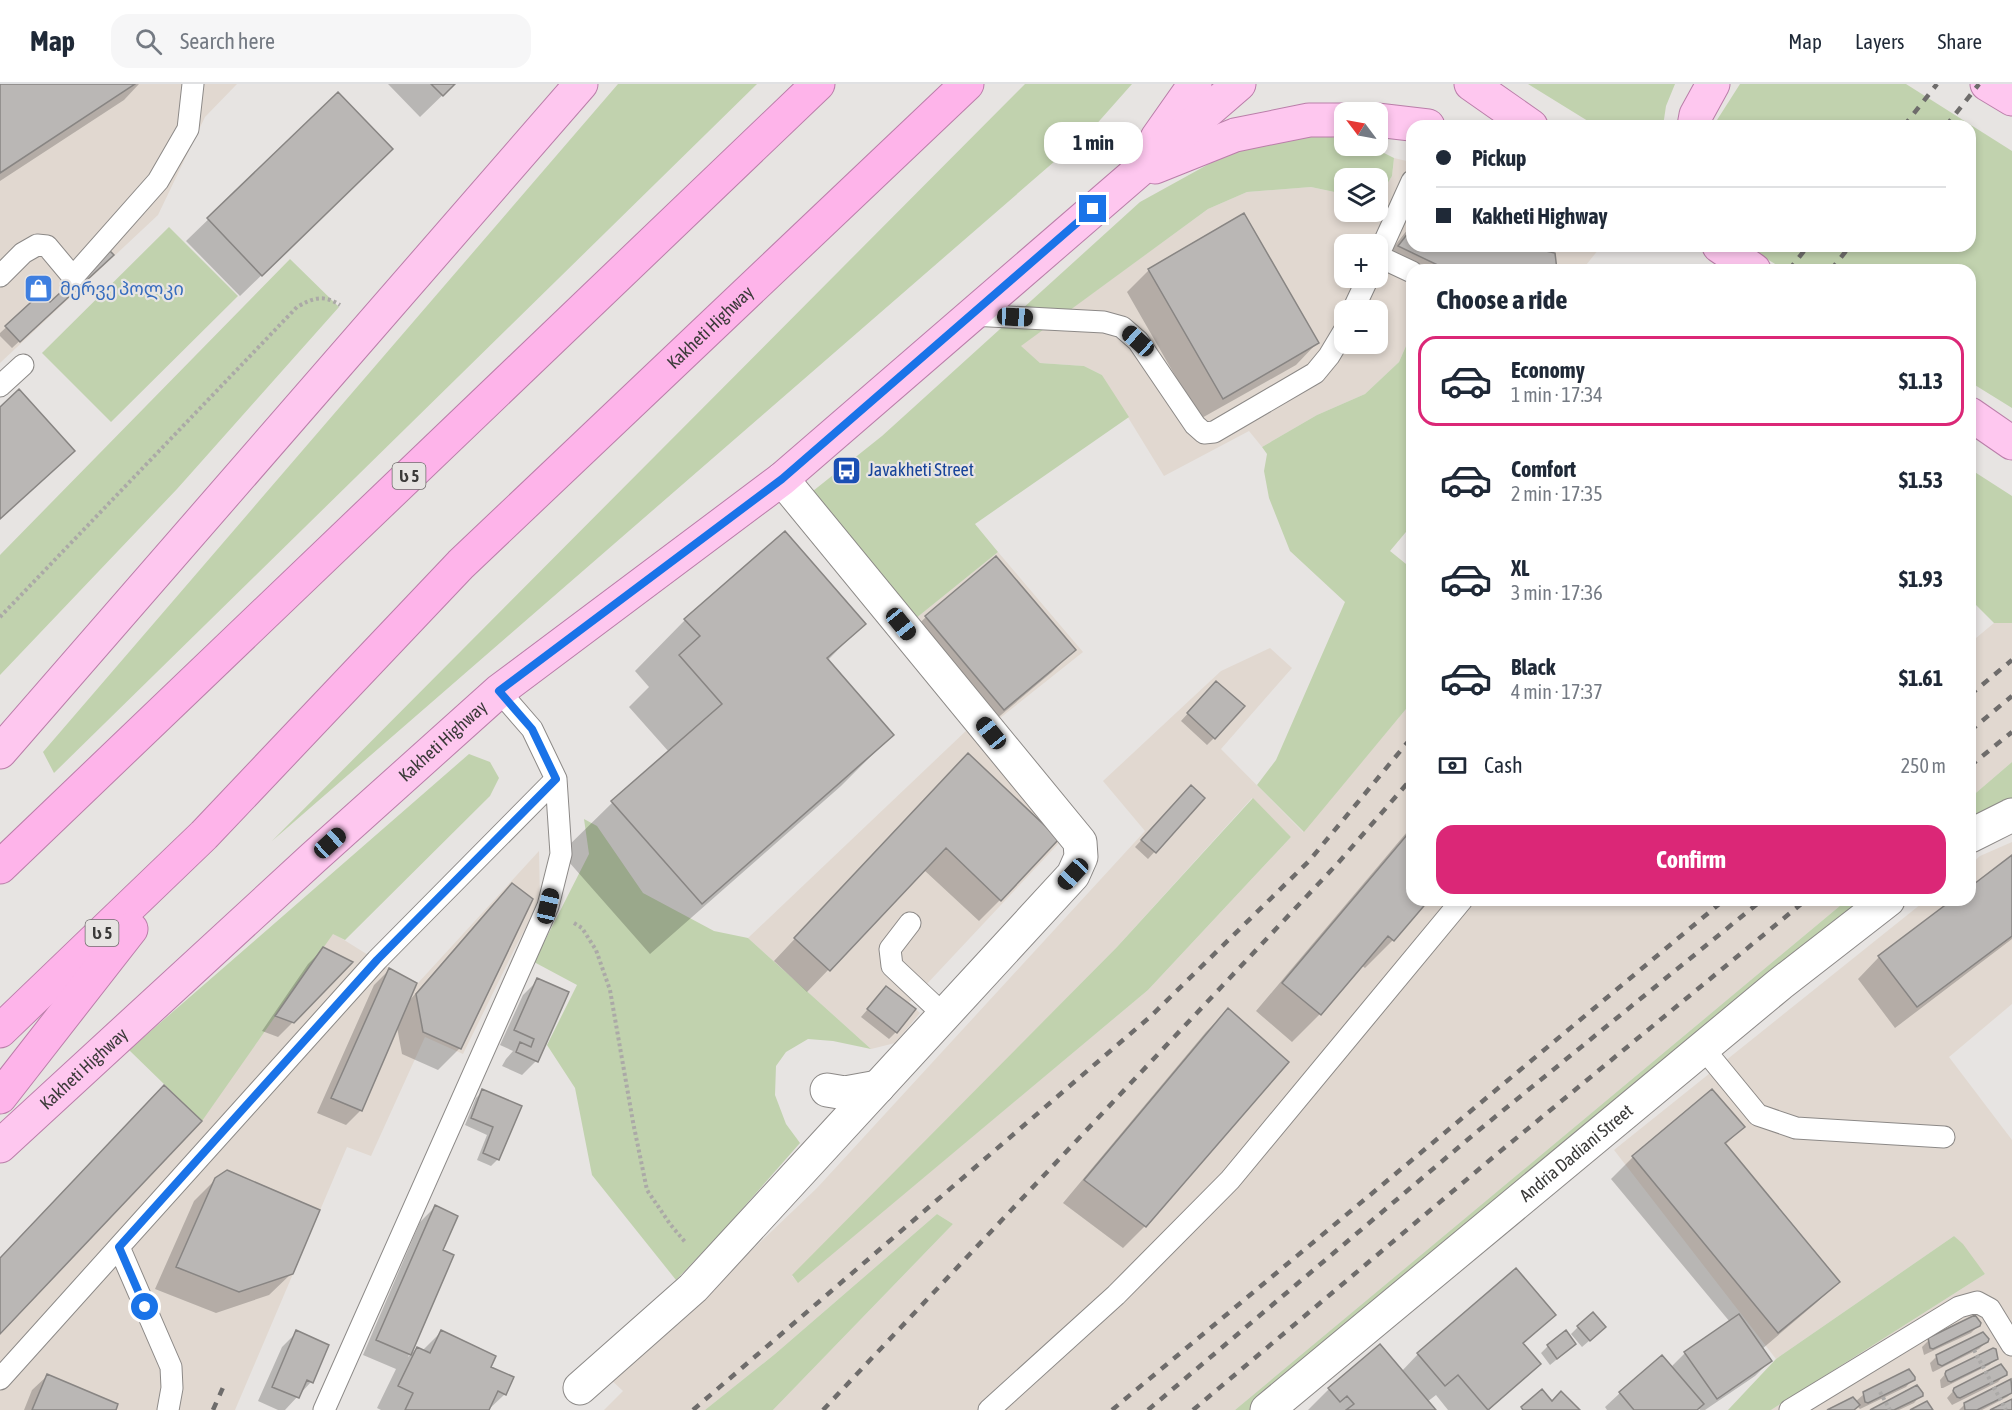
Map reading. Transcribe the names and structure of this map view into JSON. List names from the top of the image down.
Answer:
{
  "streets": {
    "highway": ["Kakheti Highway", "ს 5"],
    "street": ["Andria Dadiani Street"]
  },
  "places": {
    "shop": ["მერვე პოლკი"],
    "bus stop": ["Javakheti Street"]
  },
  "north": "top left",
  "page": {
    "header": "Map",
    "search": "Search here",
    "nav": ["Map", "Layers", "Share"],
    "map_buttons": ["+", "−"],
    "banner": ["Pickup", "Kakheti Highway"],
    "bubble": "1 min",
    "heading": "Choose a ride",
    "list": [
      {
        "name": "Economy",
        "note": "1 min · 17:34",
        "value": "$1.13"
      },
      {
        "name": "Comfort",
        "note": "2 min · 17:35",
        "value": "$1.53"
      },
      {
        "name": "XL",
        "note": "3 min · 17:36",
        "value": "$1.93"
      },
      {
        "name": "Black",
        "note": "4 min · 17:37",
        "value": "$1.61"
      }
    ],
    "pay": ["Cash", "250 m"],
    "buttons": "Confirm"
  }
}
